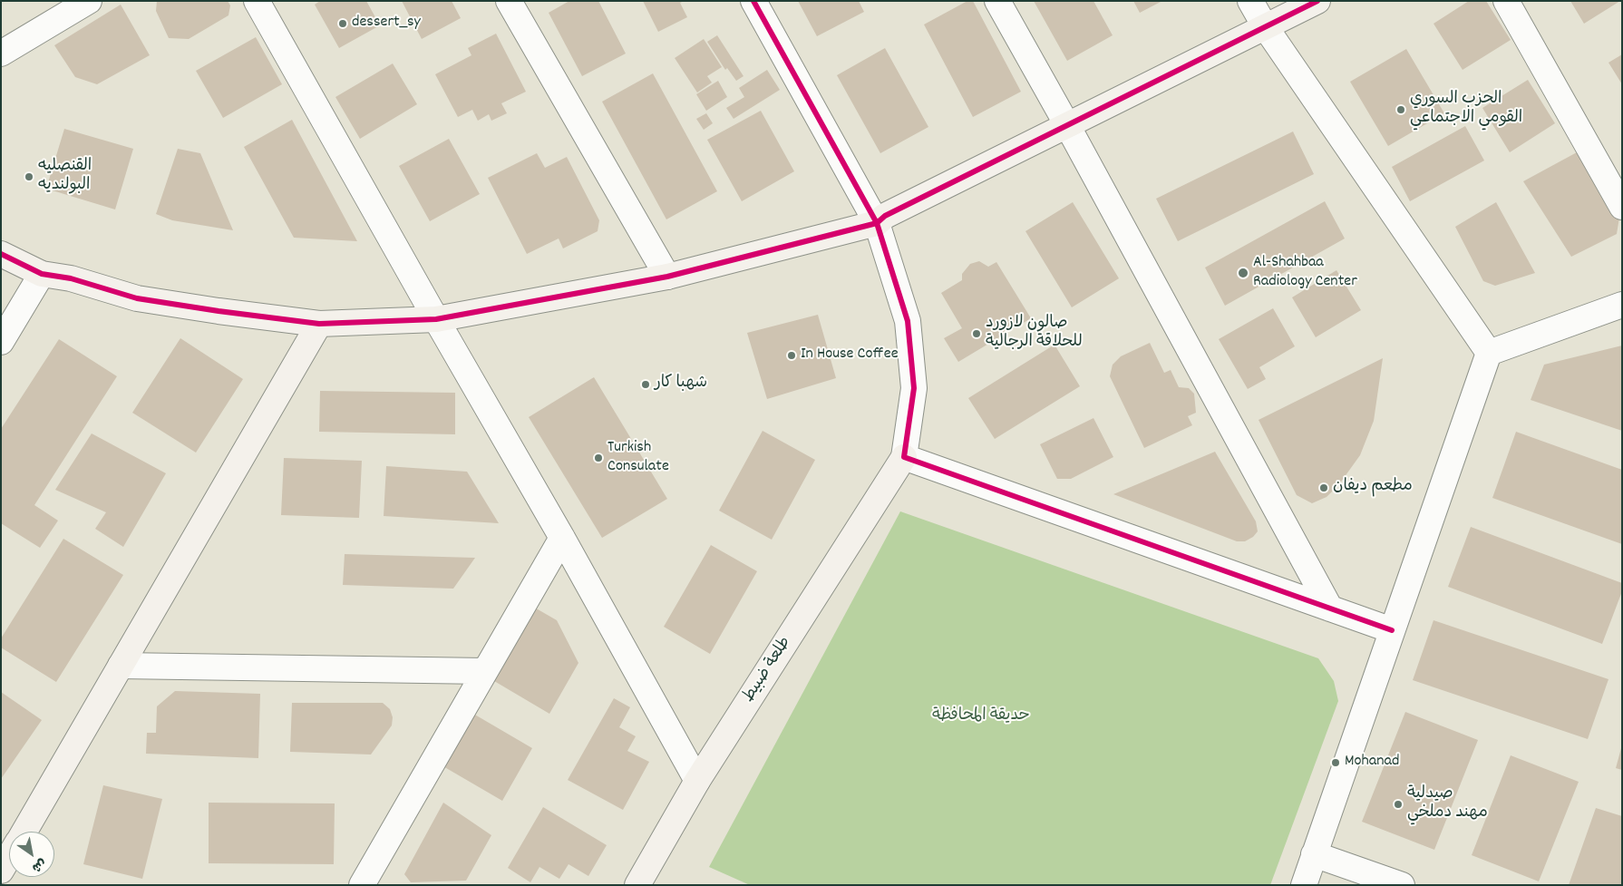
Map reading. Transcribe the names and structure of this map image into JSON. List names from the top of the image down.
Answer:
{
  "streets": {
    "street": ["طلعة ضبيط"]
  },
  "parks": ["حديقة المحافظة"],
  "places": [
    "dessert_sy",
    "الحزب السوري القومي الاجتماعي",
    "القنصليه البولنديه",
    "Al-Shahbaa Radiology Center",
    "صالون لازورد للحلاقة الرجالية",
    "In House Coffee",
    "شهبا كار",
    "Turkish Consulate",
    "مطعم ديفان",
    "Mohanad",
    "صيدلية مهند دملخي"
  ],
  "north": "bottom right"
}
